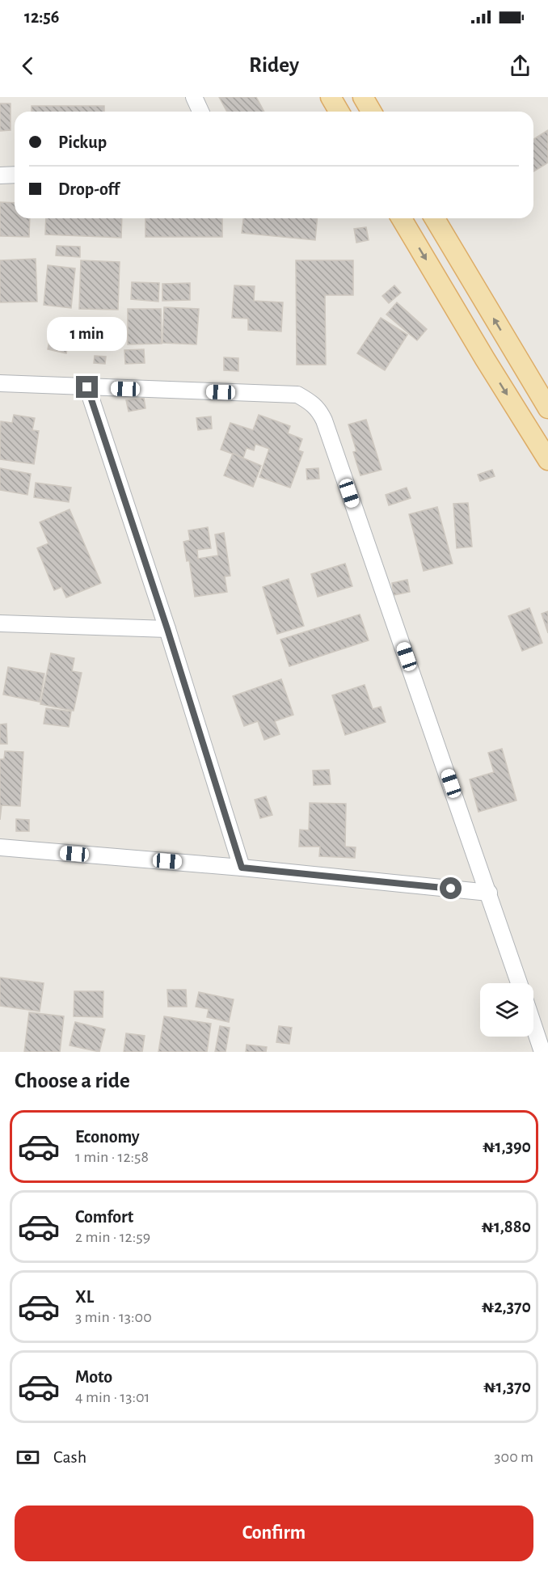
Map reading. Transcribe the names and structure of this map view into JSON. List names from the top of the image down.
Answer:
{
  "page": {
    "status": "12:56",
    "header": "Ridey",
    "banner": ["Pickup", "Drop-off"],
    "bubble": "1 min",
    "heading": "Choose a ride",
    "list": [
      {
        "name": "Economy",
        "note": "1 min · 12:58",
        "value": "₦1,390"
      },
      {
        "name": "Comfort",
        "note": "2 min · 12:59",
        "value": "₦1,880"
      },
      {
        "name": "XL",
        "note": "3 min · 13:00",
        "value": "₦2,370"
      },
      {
        "name": "Moto",
        "note": "4 min · 13:01",
        "value": "₦1,370"
      }
    ],
    "pay": ["Cash", "300 m"],
    "buttons": "Confirm"
  }
}
